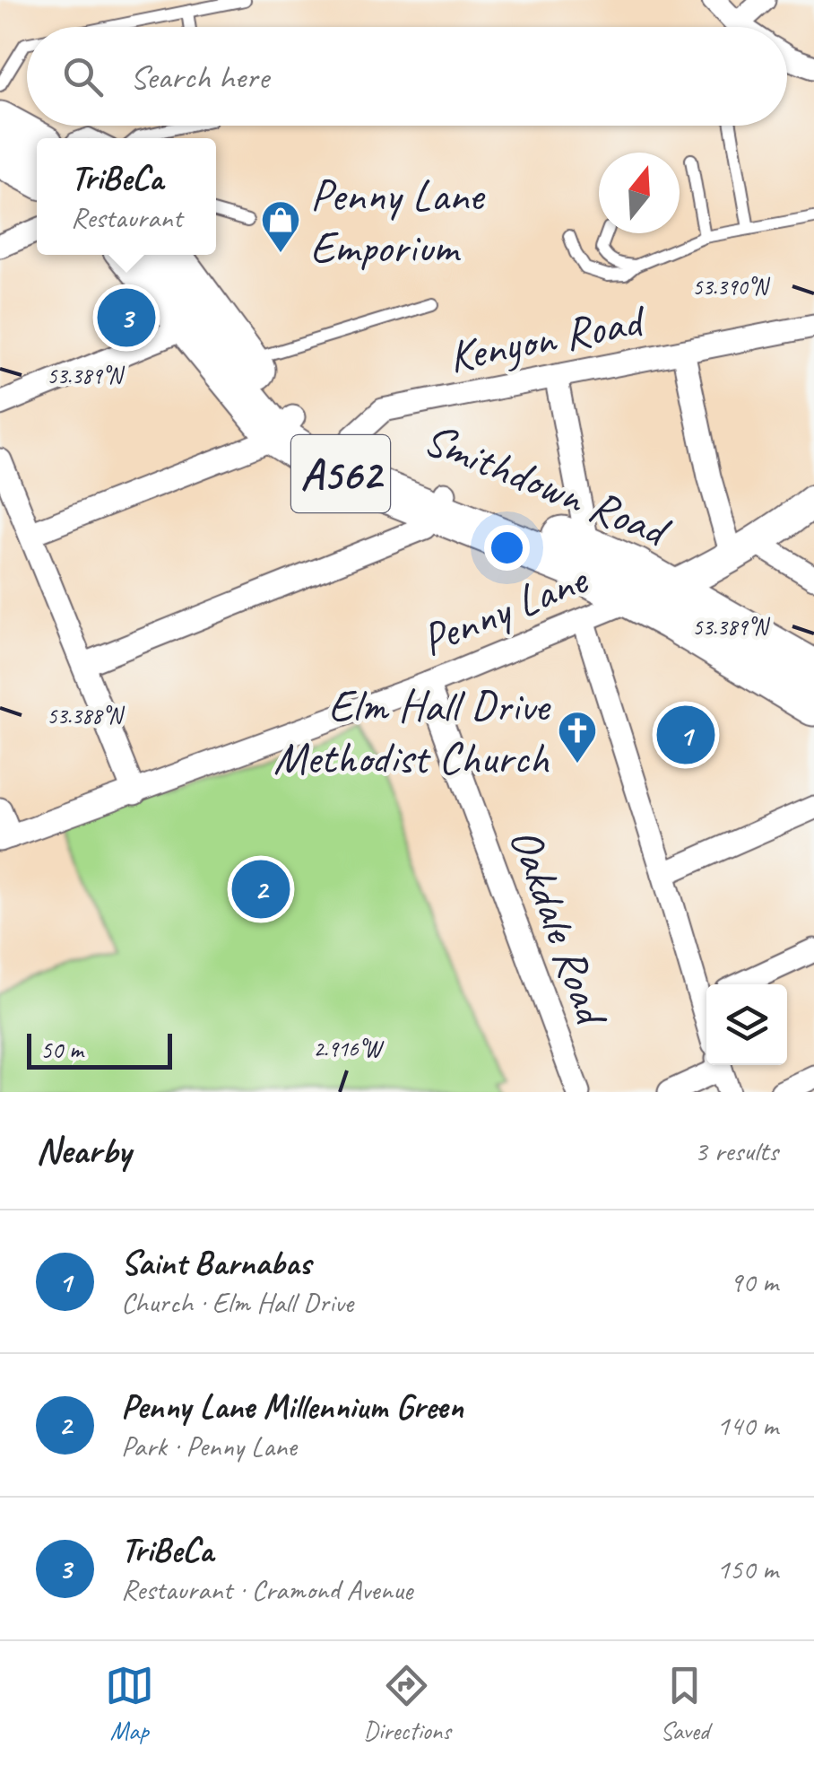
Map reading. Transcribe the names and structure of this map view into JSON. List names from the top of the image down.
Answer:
{
  "streets": {
    "highway": ["A562", "Smithdown Road"],
    "street": ["Kenyon Road", "Penny Lane", "Oakdale Road"]
  },
  "crossings": [
    ["A562", "Smithdown Road"],
    ["A562", "Penny Lane"],
    ["Smithdown Road", "Penny Lane"],
    ["Penny Lane", "Oakdale Road"]
  ],
  "places": {
    "shop": ["Penny Lane Emporium"],
    "church": ["Elm Hall Drive Methodist Church"]
  },
  "scale_bar": "50 m",
  "north": "top",
  "page": {
    "search": "Search here",
    "popup": ["TriBeCa", "Restaurant"],
    "pins": ["3", "1", "2"],
    "scale": "50 m",
    "heading": ["Nearby", "3 results"],
    "list": [
      {
        "mark": "1",
        "name": "Saint Barnabas",
        "note": "Church · Elm Hall Drive",
        "value": "90 m"
      },
      {
        "mark": "2",
        "name": "Penny Lane Millennium Green",
        "note": "Park · Penny Lane",
        "value": "140 m"
      },
      {
        "mark": "3",
        "name": "TriBeCa",
        "note": "Restaurant · Cramond Avenue",
        "value": "150 m"
      }
    ],
    "nav": ["Map", "Directions", "Saved"]
  },
  "coordinates": [
    "53.390°N",
    "53.389°N",
    "53.388°N",
    "2.916°W"
  ]
}
